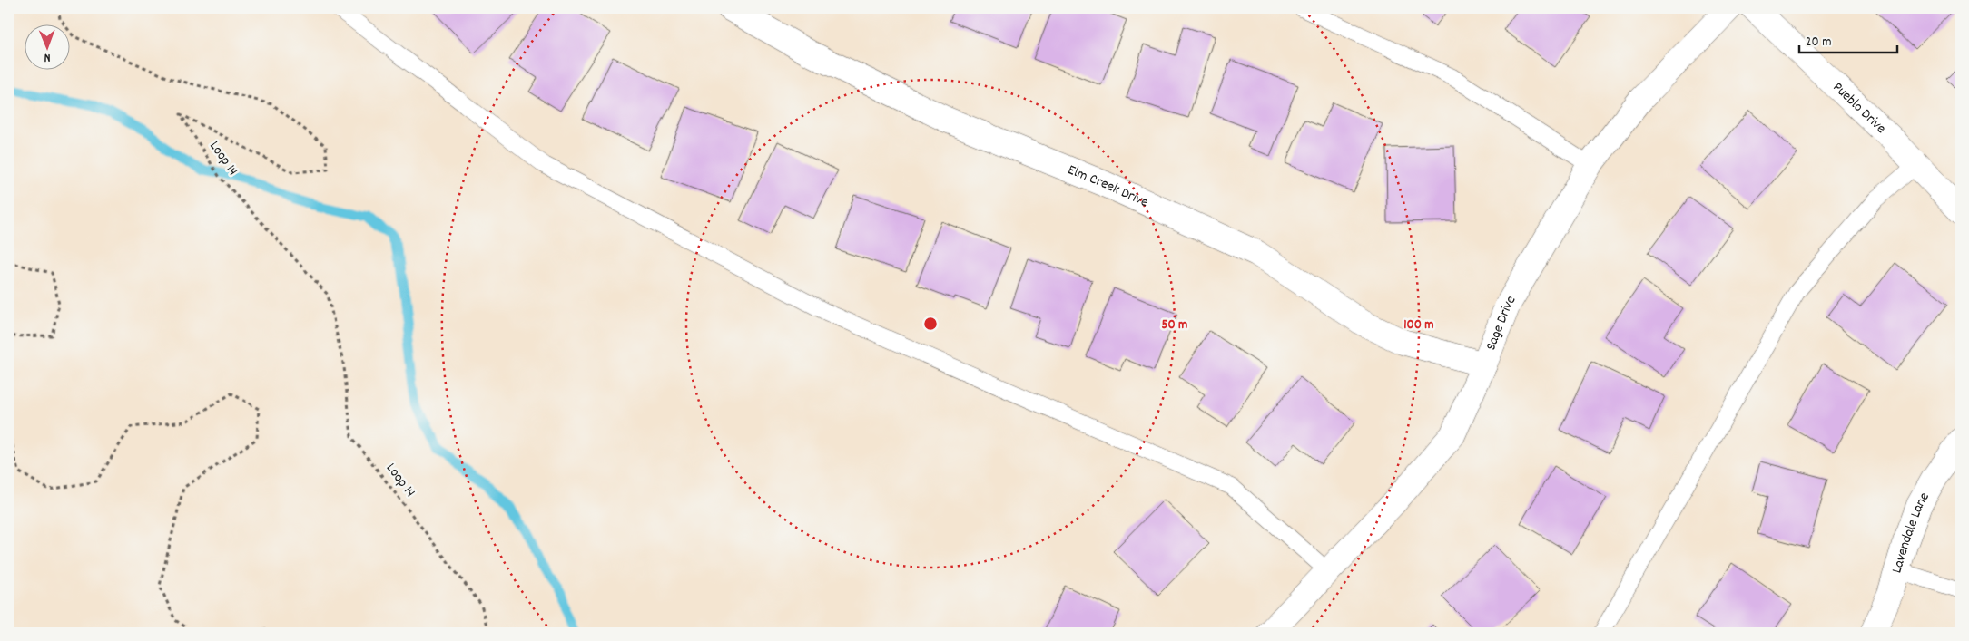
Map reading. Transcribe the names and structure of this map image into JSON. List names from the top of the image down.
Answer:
{
  "streets": {
    "street": [
      "Pueblo Drive",
      "Elm Creek Drive",
      "Sage Drive",
      "Lavendale Lane"
    ],
    "path": ["Loop 14"]
  },
  "crossings": [
    ["Elm Creek Drive", "Sage Drive"]
  ],
  "scale_bar": "20 m",
  "north": "bottom",
  "rings": ["50 m", "100 m"]
}
